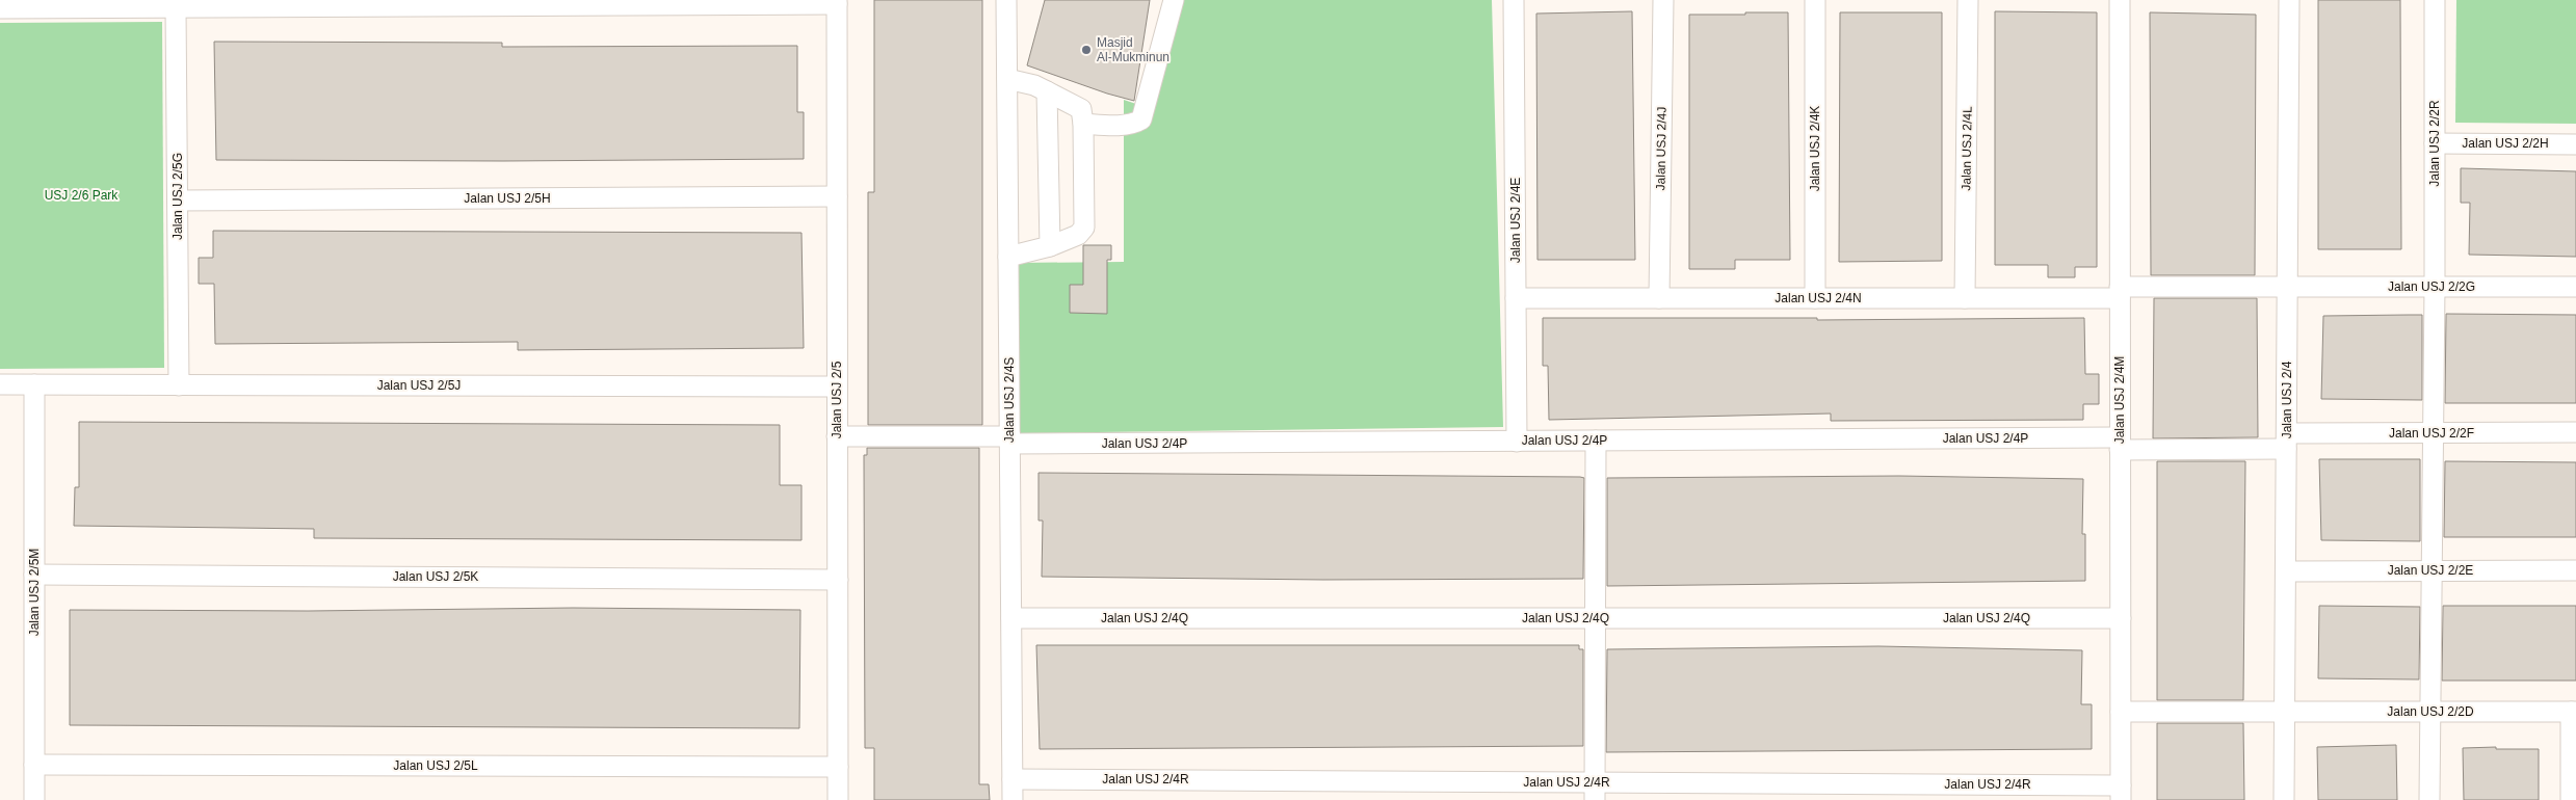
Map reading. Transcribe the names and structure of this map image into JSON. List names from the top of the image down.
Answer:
{
  "streets": {
    "street": [
      "Jalan USJ 2/2R",
      "Jalan USJ 2/2H",
      "Jalan USJ 2/4J",
      "Jalan USJ 2/4K",
      "Jalan USJ 2/4L",
      "Jalan USJ 2/5G",
      "Jalan USJ 2/5H",
      "Jalan USJ 2/4E",
      "Jalan USJ 2/2G",
      "Jalan USJ 2/4N",
      "Jalan USJ 2/5J",
      "Jalan USJ 2/5",
      "Jalan USJ 2/4S",
      "Jalan USJ 2/4M",
      "Jalan USJ 2/4",
      "Jalan USJ 2/2F",
      "Jalan USJ 2/4P",
      "Jalan USJ 2/2E",
      "Jalan USJ 2/5K",
      "Jalan USJ 2/5M",
      "Jalan USJ 2/4Q",
      "Jalan USJ 2/2D",
      "Jalan USJ 2/5L",
      "Jalan USJ 2/4R"
    ]
  },
  "crossings": [
    ["Jalan USJ 2/2R", "Jalan USJ 2/2H"],
    ["Jalan USJ 2/2R", "Jalan USJ 2/2G"],
    ["Jalan USJ 2/2R", "Jalan USJ 2/2F"],
    ["Jalan USJ 2/2R", "Jalan USJ 2/2E"],
    ["Jalan USJ 2/2R", "Jalan USJ 2/2D"],
    ["Jalan USJ 2/4J", "Jalan USJ 2/4N"],
    ["Jalan USJ 2/4K", "Jalan USJ 2/4N"],
    ["Jalan USJ 2/4L", "Jalan USJ 2/4N"],
    ["Jalan USJ 2/5G", "Jalan USJ 2/5H"],
    ["Jalan USJ 2/5G", "Jalan USJ 2/5J"],
    ["Jalan USJ 2/5H", "Jalan USJ 2/5"],
    ["Jalan USJ 2/4E", "Jalan USJ 2/4N"],
    ["Jalan USJ 2/4E", "Jalan USJ 2/4P"],
    ["Jalan USJ 2/2G", "Jalan USJ 2/4N"],
    ["Jalan USJ 2/2G", "Jalan USJ 2/4M"],
    ["Jalan USJ 2/2G", "Jalan USJ 2/4"],
    ["Jalan USJ 2/4N", "Jalan USJ 2/4M"],
    ["Jalan USJ 2/5J", "Jalan USJ 2/5"],
    ["Jalan USJ 2/5J", "Jalan USJ 2/5M"],
    ["Jalan USJ 2/5", "Jalan USJ 2/4P"],
    ["Jalan USJ 2/5", "Jalan USJ 2/5K"],
    ["Jalan USJ 2/5", "Jalan USJ 2/5L"],
    ["Jalan USJ 2/4S", "Jalan USJ 2/4P"],
    ["Jalan USJ 2/4S", "Jalan USJ 2/4Q"],
    ["Jalan USJ 2/4S", "Jalan USJ 2/4R"],
    ["Jalan USJ 2/4M", "Jalan USJ 2/2F"],
    ["Jalan USJ 2/4M", "Jalan USJ 2/4P"],
    ["Jalan USJ 2/4M", "Jalan USJ 2/4Q"],
    ["Jalan USJ 2/4M", "Jalan USJ 2/2D"],
    ["Jalan USJ 2/4M", "Jalan USJ 2/4R"],
    ["Jalan USJ 2/4", "Jalan USJ 2/2F"],
    ["Jalan USJ 2/4", "Jalan USJ 2/2E"],
    ["Jalan USJ 2/4", "Jalan USJ 2/2D"],
    ["Jalan USJ 2/2F", "Jalan USJ 2/4P"],
    ["Jalan USJ 2/5K", "Jalan USJ 2/5M"],
    ["Jalan USJ 2/5M", "Jalan USJ 2/5L"]
  ],
  "parks": ["USJ 2/6 Park"],
  "places": ["Masjid Al-Mukminun"]
}
